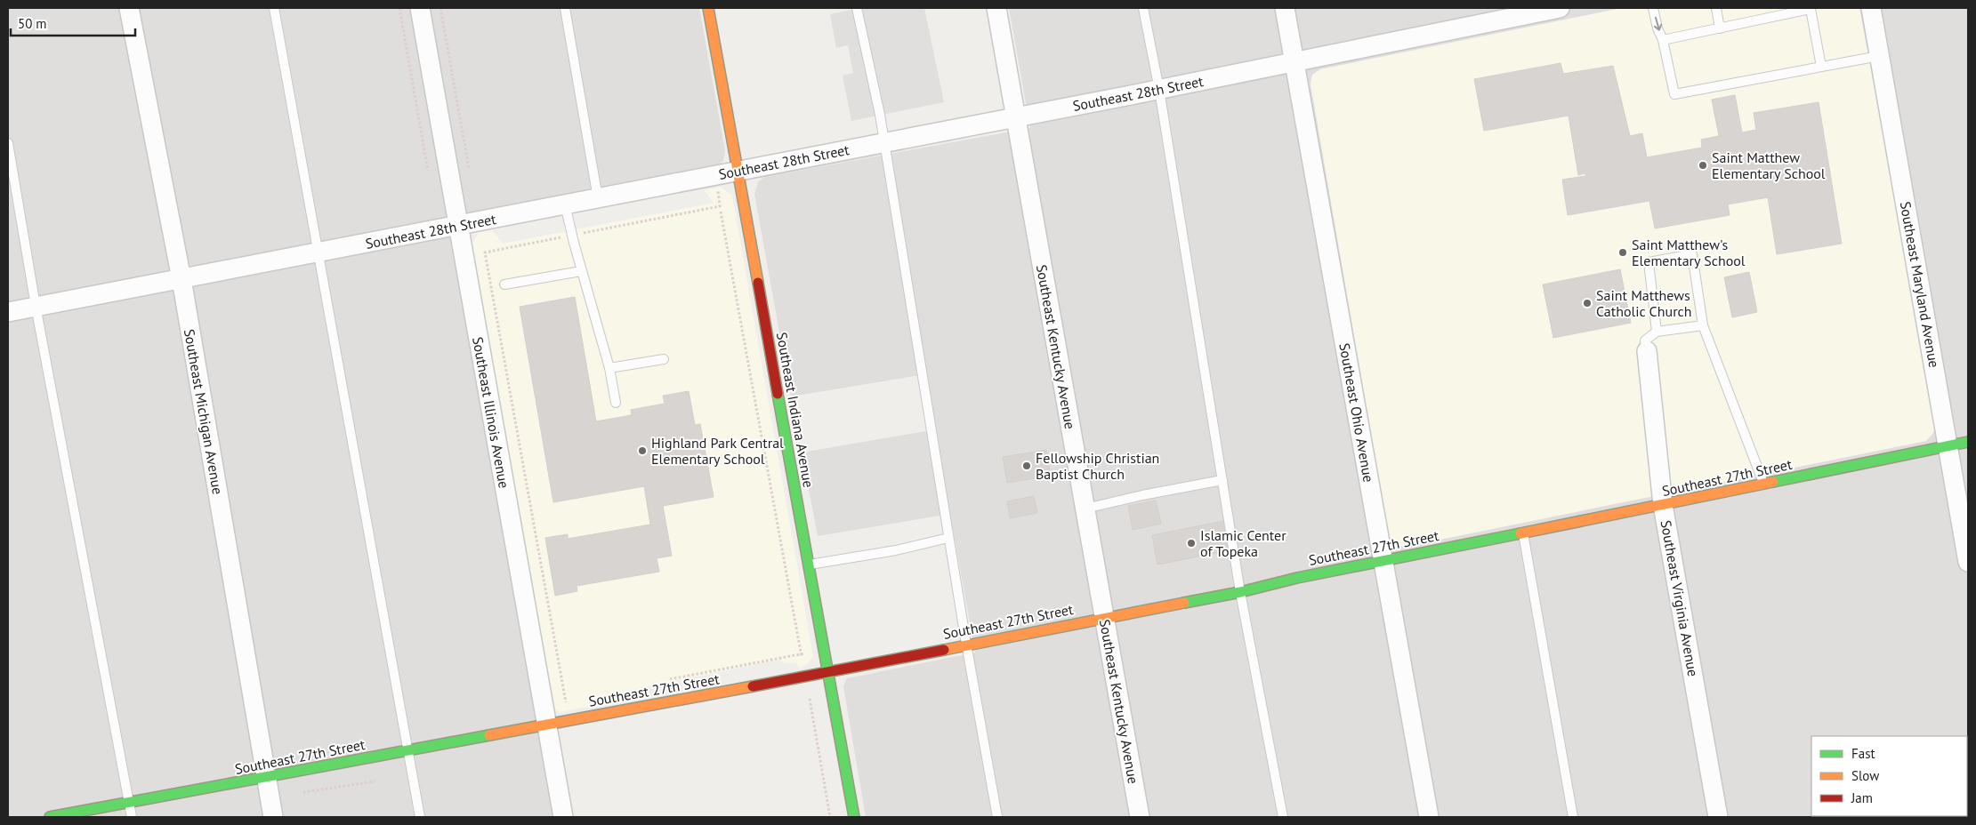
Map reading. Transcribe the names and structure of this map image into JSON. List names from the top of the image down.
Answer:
{
  "streets": {
    "street": [
      "Southeast 28th Street",
      "Southeast Maryland Avenue",
      "Southeast Kentucky Avenue",
      "Southeast Indiana Avenue",
      "Southeast Michigan Avenue",
      "Southeast Illinois Avenue",
      "Southeast Ohio Avenue",
      "Southeast 27th Street",
      "Southeast Virginia Avenue"
    ]
  },
  "crossings": [
    ["Southeast 28th Street", "Southeast Kentucky Avenue"],
    ["Southeast 28th Street", "Southeast Indiana Avenue"],
    ["Southeast 28th Street", "Southeast Michigan Avenue"],
    ["Southeast 28th Street", "Southeast Illinois Avenue"],
    ["Southeast 28th Street", "Southeast Ohio Avenue"],
    ["Southeast Maryland Avenue", "Southeast 27th Street"],
    ["Southeast Kentucky Avenue", "Southeast 27th Street"],
    ["Southeast Indiana Avenue", "Southeast 27th Street"],
    ["Southeast Michigan Avenue", "Southeast 27th Street"],
    ["Southeast Illinois Avenue", "Southeast 27th Street"],
    ["Southeast Ohio Avenue", "Southeast 27th Street"],
    ["Southeast 27th Street", "Southeast Virginia Avenue"]
  ],
  "places": [
    "Saint Matthew Elementary School",
    "Saint Matthew's Elementary School",
    "Saint Matthews Catholic Church",
    "Highland Park Central Elementary School",
    "Fellowship Christian Baptist Church",
    "Islamic Center of Topeka"
  ],
  "legend": ["Fast", "Slow", "Jam"],
  "scale_bar": "50 m"
}
